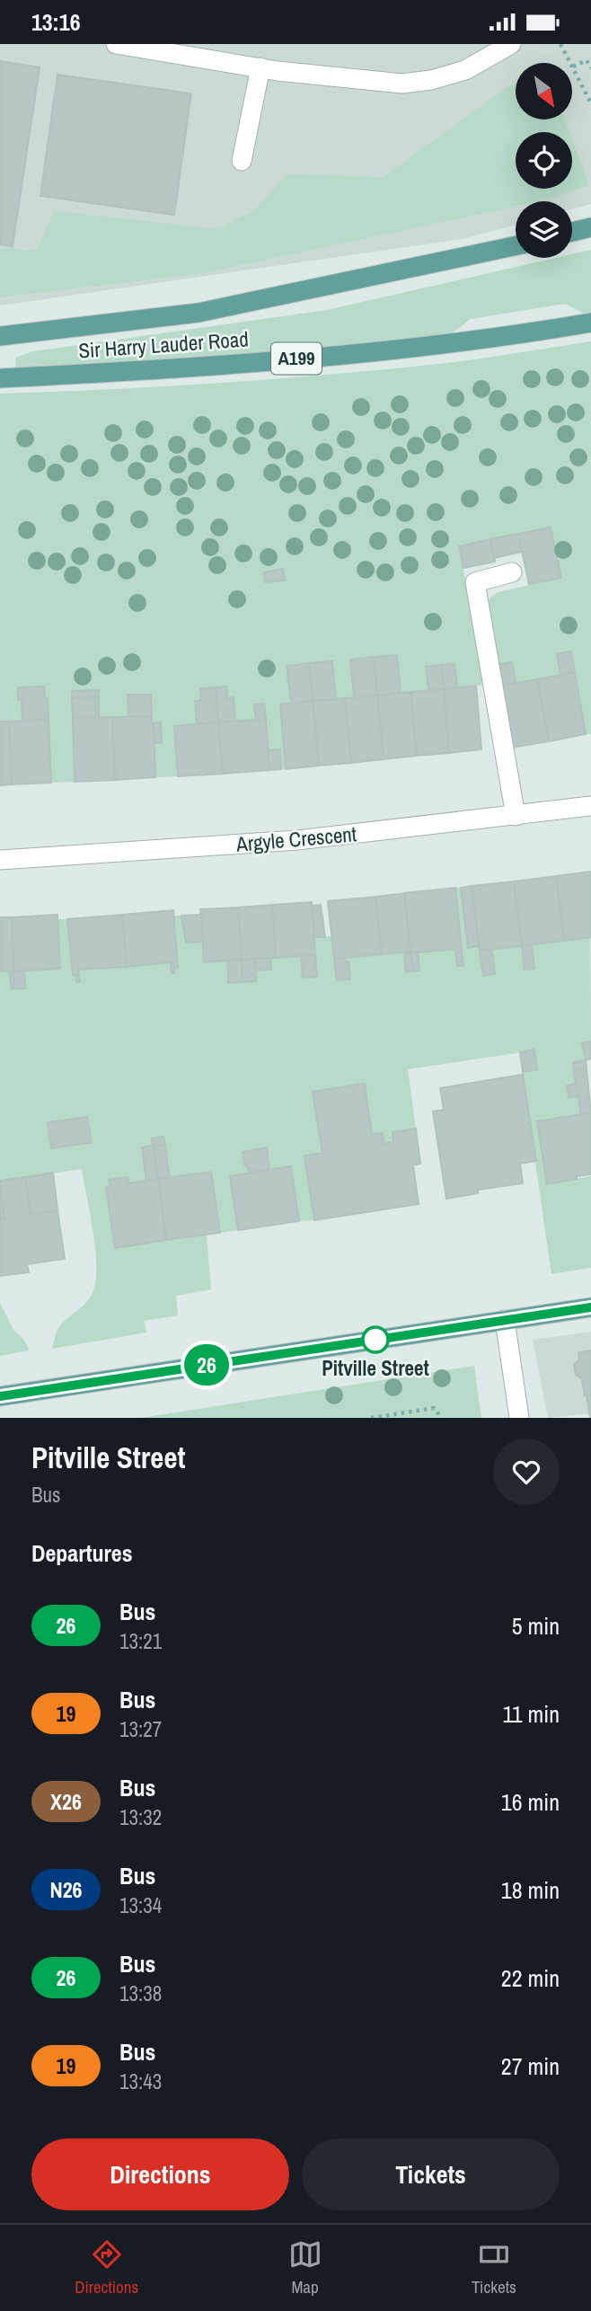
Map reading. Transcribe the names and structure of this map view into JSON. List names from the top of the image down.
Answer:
{
  "streets": {
    "main road": ["Sir Harry Lauder Road", "A199"],
    "street": ["Argyle Crescent"]
  },
  "places": ["Pitville Street"],
  "lines": ["bus line 26"],
  "north": "bottom right",
  "page": {
    "status": "13:16",
    "on_map": "26",
    "heading": [
      ["Pitville Street", "Bus"],
      "Departures"
    ],
    "list": [
      {
        "mark": "26",
        "name": "Bus",
        "note": "13:21",
        "value": "5 min"
      },
      {
        "mark": "19",
        "name": "Bus",
        "note": "13:27",
        "value": "11 min"
      },
      {
        "mark": "X26",
        "name": "Bus",
        "note": "13:32",
        "value": "16 min"
      },
      {
        "mark": "N26",
        "name": "Bus",
        "note": "13:34",
        "value": "18 min"
      },
      {
        "mark": "26",
        "name": "Bus",
        "note": "13:38",
        "value": "22 min"
      },
      {
        "mark": "19",
        "name": "Bus",
        "note": "13:43",
        "value": "27 min"
      }
    ],
    "buttons": ["Directions", "Tickets"],
    "tabs": ["Directions", "Map", "Tickets"]
  }
}
